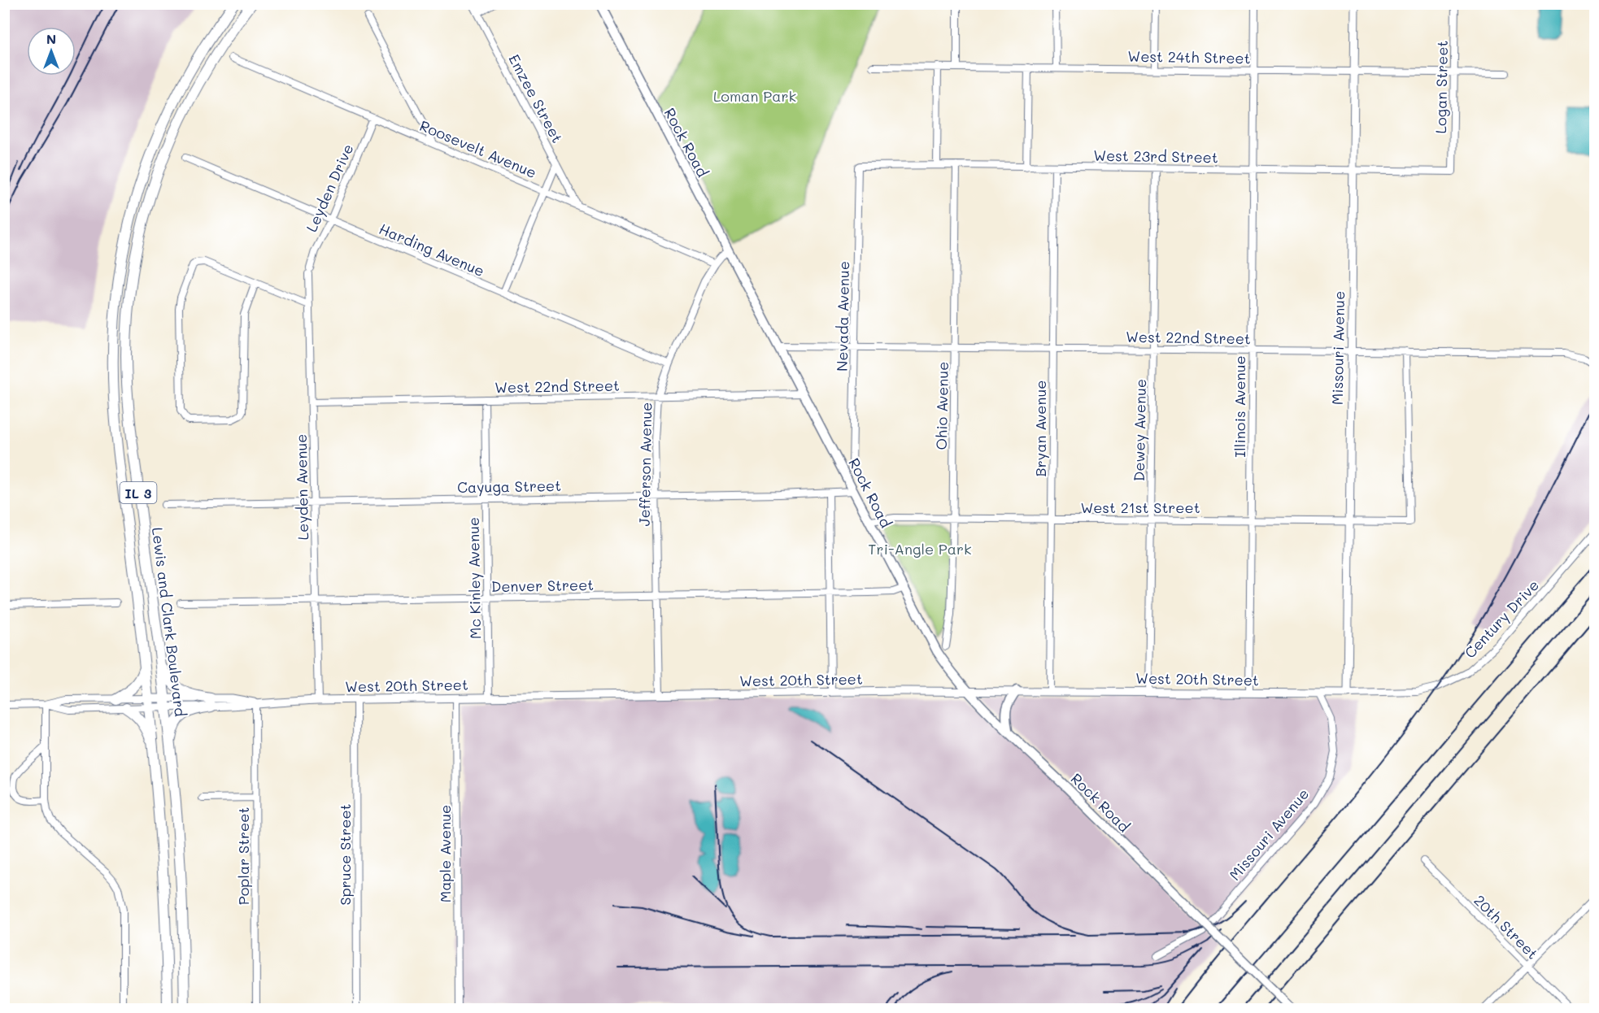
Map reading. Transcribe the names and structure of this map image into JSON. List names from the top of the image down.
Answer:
{
  "streets": {
    "highway": ["IL 3", "Lewis and Clark Boulevard"],
    "main road": ["Rock Road"],
    "street": [
      "West 24th Street",
      "Logan Street",
      "Emzee Street",
      "Roosevelt Avenue",
      "West 23rd Street",
      "Leyden Drive",
      "Harding Avenue",
      "Nevada Avenue",
      "West 22nd Street",
      "Missouri Avenue",
      "Ohio Avenue",
      "Illinois Avenue",
      "Bryan Avenue",
      "Dewey Avenue",
      "Jefferson Avenue",
      "Cayuga Street",
      "Leyden Avenue",
      "West 21st Street",
      "Mc Kinley Avenue",
      "Denver Street",
      "Century Drive",
      "West 20th Street",
      "Maple Avenue",
      "Spruce Street",
      "Poplar Street",
      "20th Street"
    ]
  },
  "crossings": [
    ["West 24th Street", "Logan Street"],
    ["West 24th Street", "Missouri Avenue"],
    ["West 24th Street", "Illinois Avenue"],
    ["Logan Street", "West 23rd Street"],
    ["Emzee Street", "Roosevelt Avenue"],
    ["Rock Road", "West 22nd Street"],
    ["Rock Road", "Jefferson Avenue"],
    ["Rock Road", "Cayuga Street"],
    ["Rock Road", "West 21st Street"],
    ["Rock Road", "Denver Street"],
    ["Rock Road", "West 20th Street"],
    ["Roosevelt Avenue", "Leyden Drive"],
    ["Roosevelt Avenue", "Jefferson Avenue"],
    ["West 23rd Street", "Nevada Avenue"],
    ["West 23rd Street", "Missouri Avenue"],
    ["West 23rd Street", "Ohio Avenue"],
    ["West 23rd Street", "Illinois Avenue"],
    ["West 23rd Street", "Bryan Avenue"],
    ["West 23rd Street", "Dewey Avenue"],
    ["Leyden Drive", "Harding Avenue"],
    ["Leyden Drive", "Leyden Avenue"],
    ["Harding Avenue", "Jefferson Avenue"],
    ["Nevada Avenue", "West 22nd Street"],
    ["West 22nd Street", "Missouri Avenue"],
    ["West 22nd Street", "Ohio Avenue"],
    ["West 22nd Street", "Illinois Avenue"],
    ["West 22nd Street", "Bryan Avenue"],
    ["West 22nd Street", "Dewey Avenue"],
    ["West 22nd Street", "Jefferson Avenue"],
    ["West 22nd Street", "Leyden Avenue"],
    ["West 22nd Street", "West 21st Street"],
    ["West 22nd Street", "Mc Kinley Avenue"],
    ["Missouri Avenue", "West 21st Street"],
    ["Missouri Avenue", "Century Drive"],
    ["Missouri Avenue", "West 20th Street"],
    ["Ohio Avenue", "West 21st Street"],
    ["Illinois Avenue", "West 21st Street"],
    ["Illinois Avenue", "West 20th Street"],
    ["Bryan Avenue", "West 21st Street"],
    ["Bryan Avenue", "West 20th Street"],
    ["Dewey Avenue", "West 21st Street"],
    ["Dewey Avenue", "West 20th Street"],
    ["Jefferson Avenue", "Cayuga Street"],
    ["Jefferson Avenue", "Denver Street"],
    ["Jefferson Avenue", "West 20th Street"],
    ["Cayuga Street", "Leyden Avenue"],
    ["Cayuga Street", "Mc Kinley Avenue"],
    ["Leyden Avenue", "Denver Street"],
    ["Leyden Avenue", "West 20th Street"],
    ["Mc Kinley Avenue", "Denver Street"],
    ["Mc Kinley Avenue", "West 20th Street"],
    ["Century Drive", "West 20th Street"],
    ["Lewis and Clark Boulevard", "West 20th Street"],
    ["West 20th Street", "Maple Avenue"],
    ["West 20th Street", "Spruce Street"],
    ["West 20th Street", "Poplar Street"]
  ],
  "parks": ["Loman Park", "Tri-Angle Park"],
  "north": "top"
}
